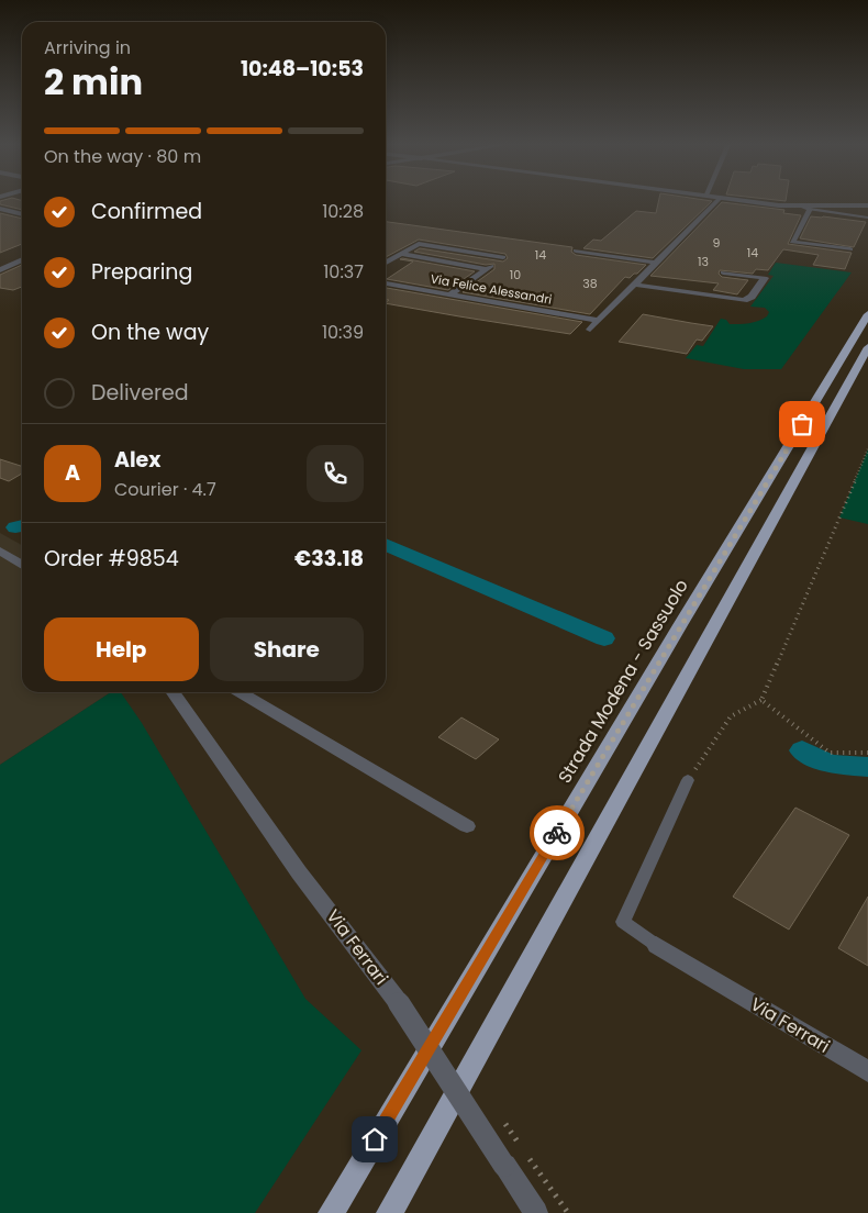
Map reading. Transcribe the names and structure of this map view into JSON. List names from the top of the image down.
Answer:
{
  "streets": {
    "highway": ["Strada Modena - Sassuolo"],
    "street": ["Via Felice Alessandri", "Via Ferrari"]
  },
  "house_numbers": [
    "9",
    "14",
    "14",
    "13",
    "10",
    "38"
  ],
  "page": {
    "heading": ["2 min", "Arriving in", "10:48–10:53"],
    "panel": [
      "Alex",
      "Courier · 4.7",
      "Order #9854",
      "€33.18"
    ],
    "bar": "On the way · 80 m",
    "list": [
      ["Confirmed", "10:28"],
      ["Preparing", "10:37"],
      ["On the way", "10:39"],
      "Delivered"
    ],
    "round": "A",
    "buttons": ["Help", "Share"]
  }
}
